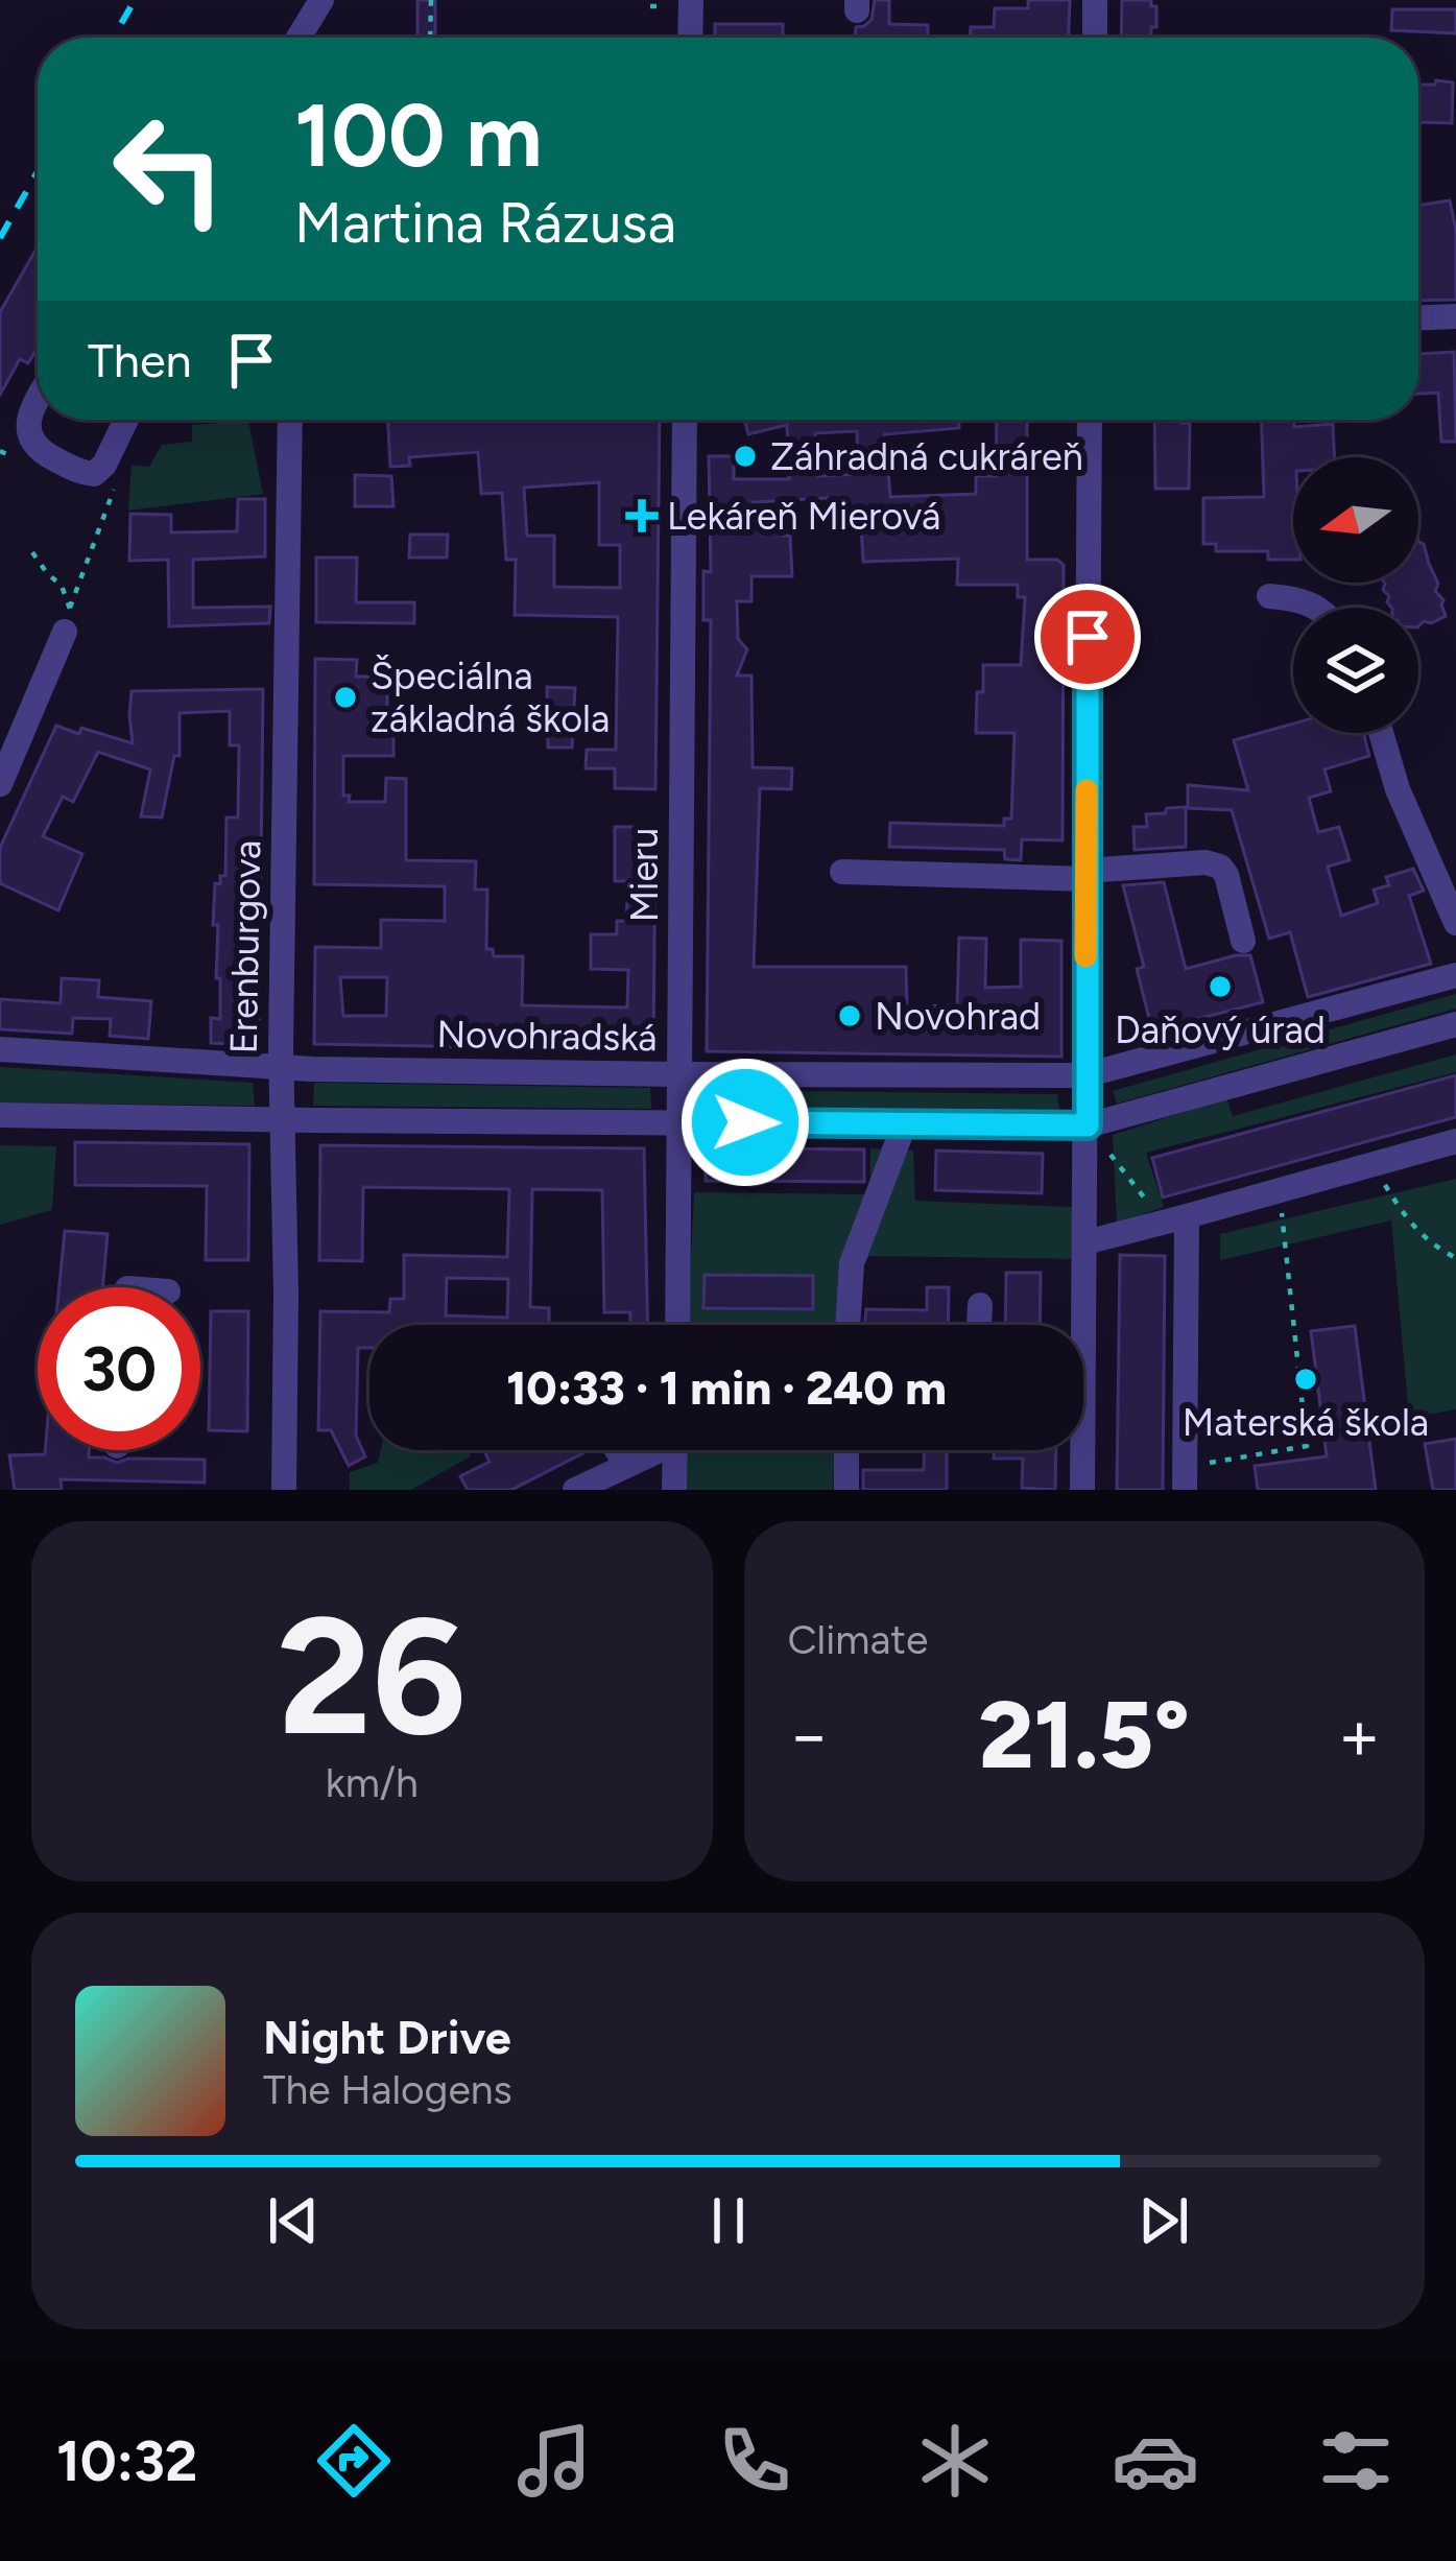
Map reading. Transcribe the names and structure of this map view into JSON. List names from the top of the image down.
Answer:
{
  "streets": {
    "street": ["Mieru", "Erenburgova", "Novohradská"]
  },
  "crossings": [
    ["Mieru", "Novohradská"],
    ["Erenburgova", "Novohradská"]
  ],
  "places": {
    "other": [
      "Záhradná cukráreň",
      "Špeciálna základná škola",
      "Daňový úrad",
      "Novohrad",
      "Materská škola"
    ],
    "health": ["Lekáreň Mierová"]
  },
  "north": "left",
  "page": {
    "turn": ["100 m", "Martina Rázusa"],
    "then": "Then",
    "limit": "30",
    "trip": "10:33 · 1 min · 240 m",
    "tile": [
      ["26", "km/h"],
      "Climate"
    ],
    "heat": ["−", "21.5°", "+"],
    "song": ["Night Drive", "The Halogens"],
    "tabs": "10:32"
  }
}
